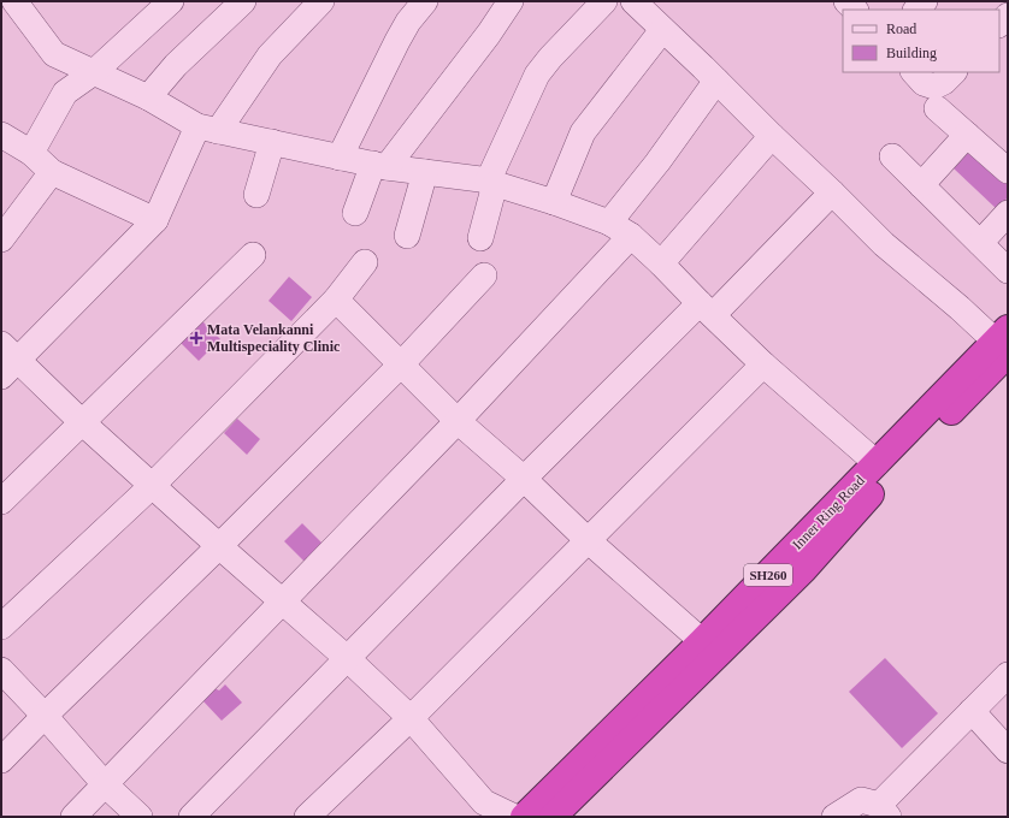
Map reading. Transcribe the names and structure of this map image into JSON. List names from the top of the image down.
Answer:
{
  "streets": {
    "highway": ["Inner Ring Road", "SH260"]
  },
  "places": {
    "health": ["Mata Velankanni Multispeciality Clinic"]
  },
  "legend": ["Road", "Building"]
}
